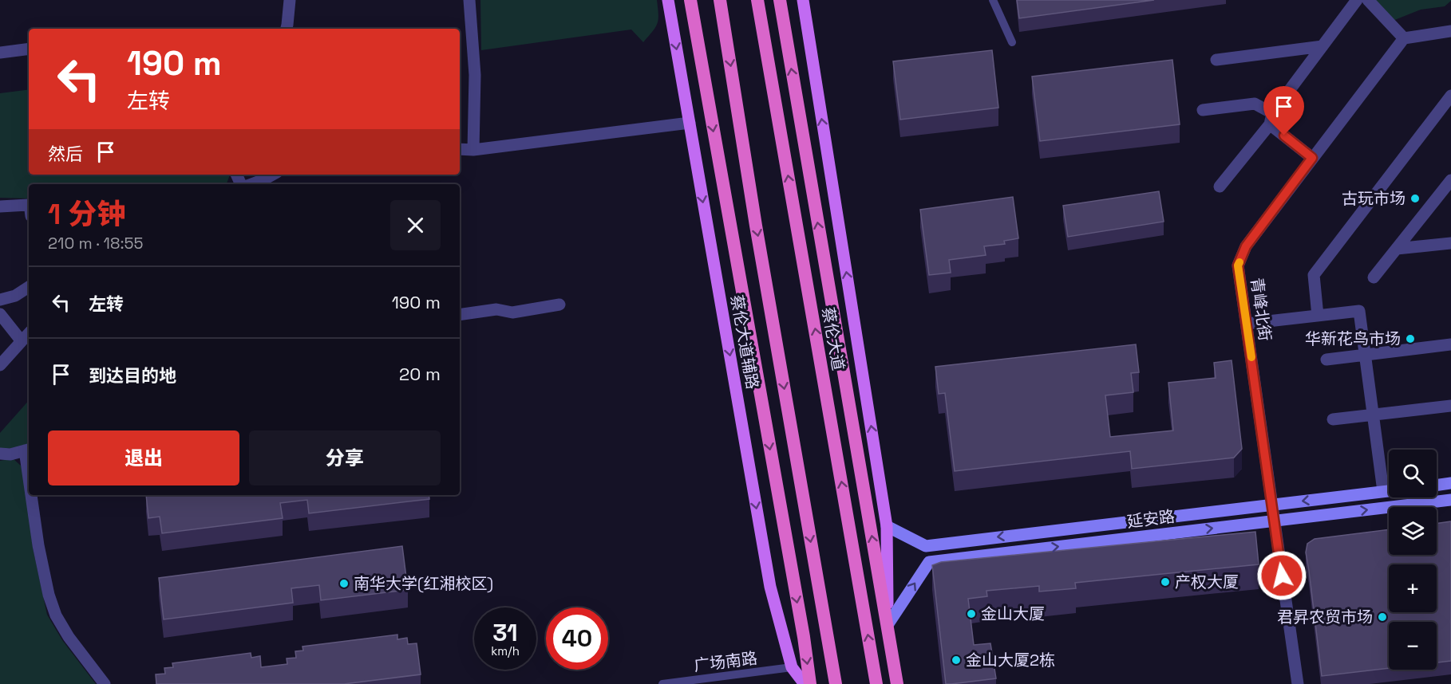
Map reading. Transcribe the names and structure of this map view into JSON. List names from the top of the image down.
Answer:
{
  "streets": {
    "highway": ["蔡伦大道"],
    "main road": ["蔡伦大道辅路", "延安路"],
    "street": ["青峰北街"],
    "lane": ["广场南路"]
  },
  "crossings": [
    ["青峰北街", "延安路"],
    ["蔡伦大道辅路", "广场南路"]
  ],
  "one_way": ["蔡伦大道辅路"],
  "places": [
    "古玩市场",
    "华新花鸟市场",
    "产权大厦",
    "南华大学(红湘校区)",
    "金山大厦",
    "君昇农贸市场",
    "金山大厦2栋"
  ],
  "page": {
    "turn": ["190 m", "左转"],
    "then": "然后",
    "heading": ["1 分钟", "210 m · 18:55"],
    "list": [
      {
        "name": "左转",
        "value": "190 m"
      },
      {
        "name": "到达目的地",
        "value": "20 m"
      }
    ],
    "buttons": ["退出", "分享"],
    "map_buttons": ["+", "−"],
    "speed": "31 km/h",
    "limit": "40"
  }
}
